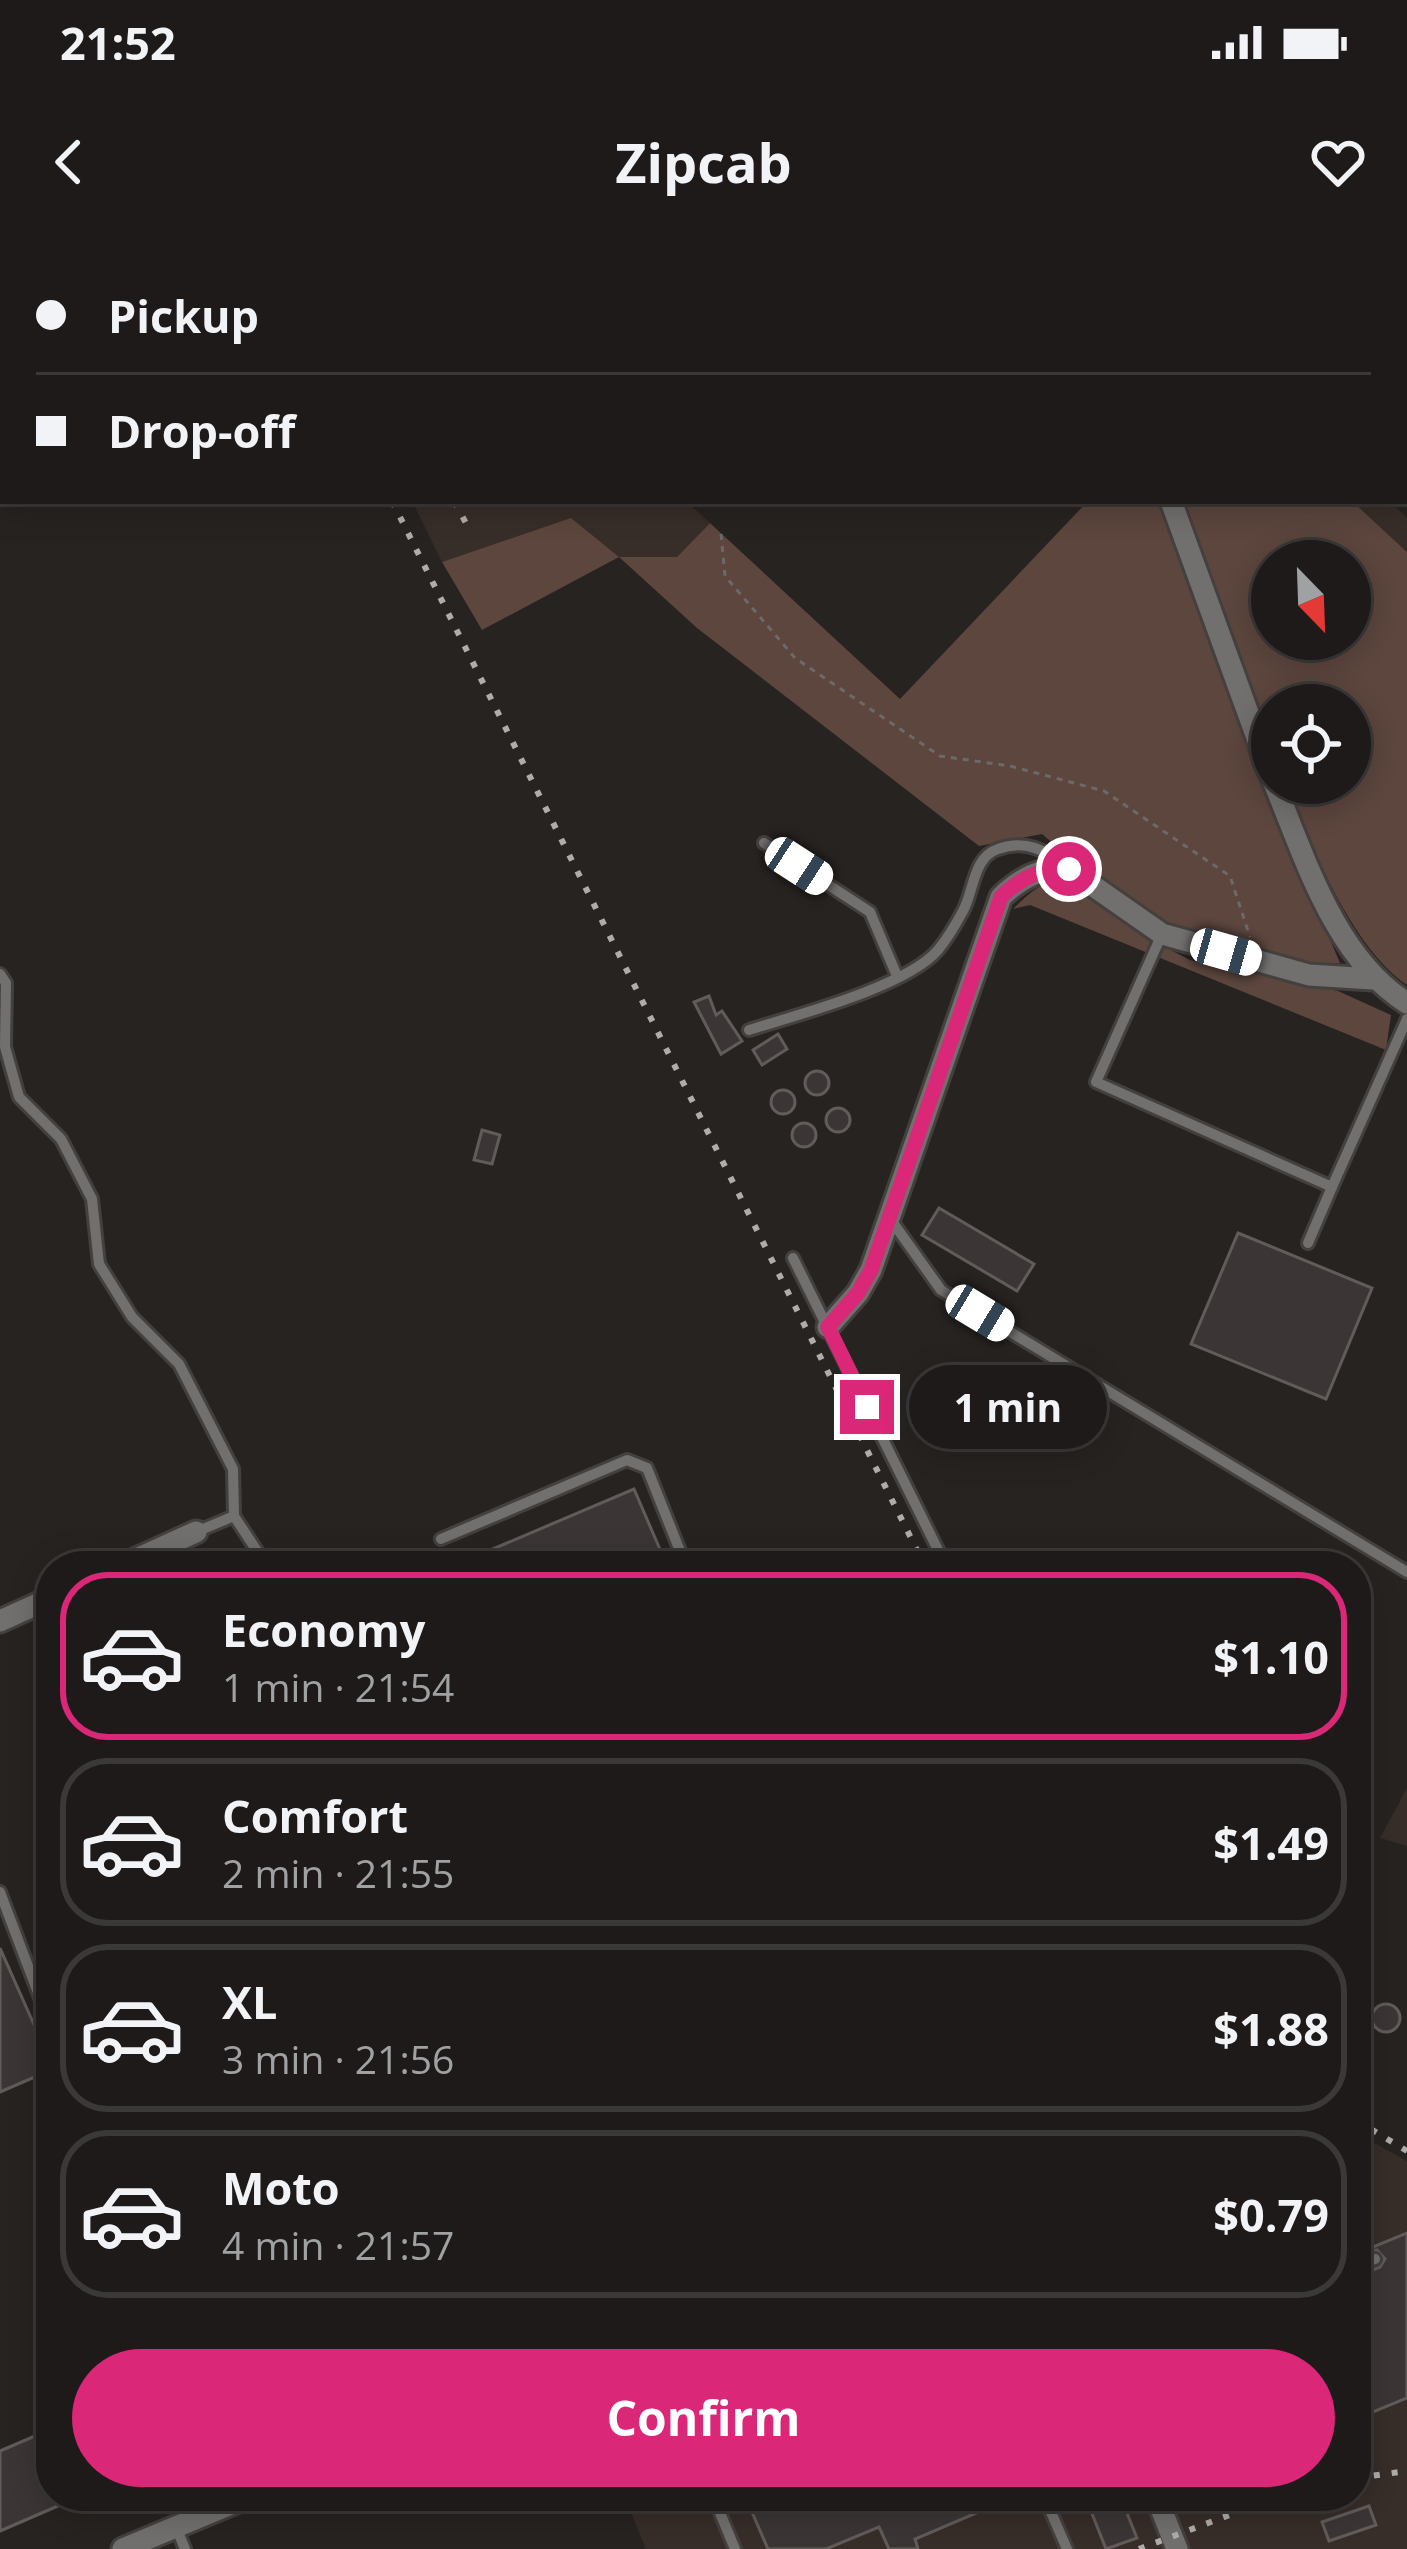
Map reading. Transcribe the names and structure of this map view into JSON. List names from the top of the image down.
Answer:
{
  "north": "bottom right",
  "page": {
    "status": "21:52",
    "header": "Zipcab",
    "banner": ["Pickup", "Drop-off"],
    "bubble": "1 min",
    "list": [
      {
        "name": "Economy",
        "note": "1 min · 21:54",
        "value": "$1.10"
      },
      {
        "name": "Comfort",
        "note": "2 min · 21:55",
        "value": "$1.49"
      },
      {
        "name": "XL",
        "note": "3 min · 21:56",
        "value": "$1.88"
      },
      {
        "name": "Moto",
        "note": "4 min · 21:57",
        "value": "$0.79"
      }
    ],
    "buttons": "Confirm"
  }
}
